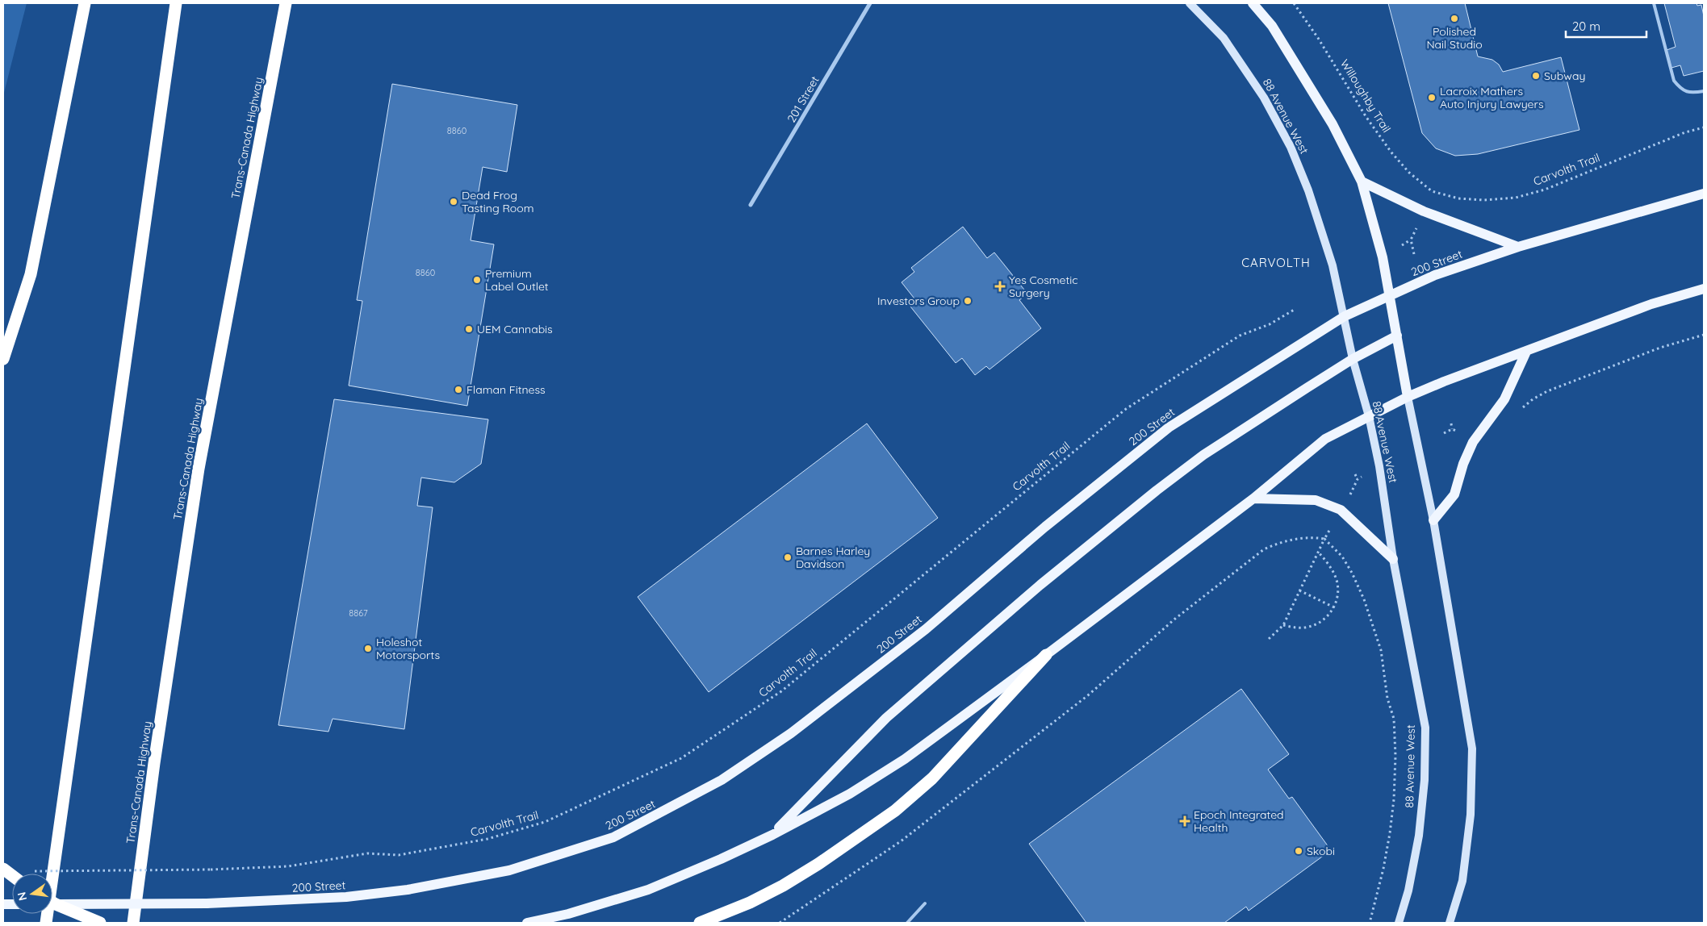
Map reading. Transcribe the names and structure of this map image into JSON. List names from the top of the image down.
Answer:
{
  "streets": {
    "highway": ["Trans-Canada Highway"],
    "main road": ["88 Avenue West", "200 Street"],
    "street": ["201 Street"],
    "path": ["Willoughby Trail", "Carvolth Trail"]
  },
  "crossings": [
    ["Willoughby Trail", "Carvolth Trail"],
    ["88 Avenue West", "200 Street"]
  ],
  "districts": ["CARVOLTH"],
  "places": {
    "other": [
      "Polished Nail Studio",
      "Subway",
      "Lacroix Mathers Auto Injury Lawyers",
      "Dead Frog Tasting Room",
      "Premium Label Outlet",
      "Investors Group",
      "UEM Cannabis",
      "Flaman Fitness",
      "Barnes Harley Davidson",
      "Holeshot Motorsports",
      "Skobi"
    ],
    "health": ["Yes Cosmetic Surgery", "Epoch Integrated Health"]
  },
  "house_numbers": ["8860", "8860", "8867"],
  "scale_bar": "20 m",
  "north": "left"
}
